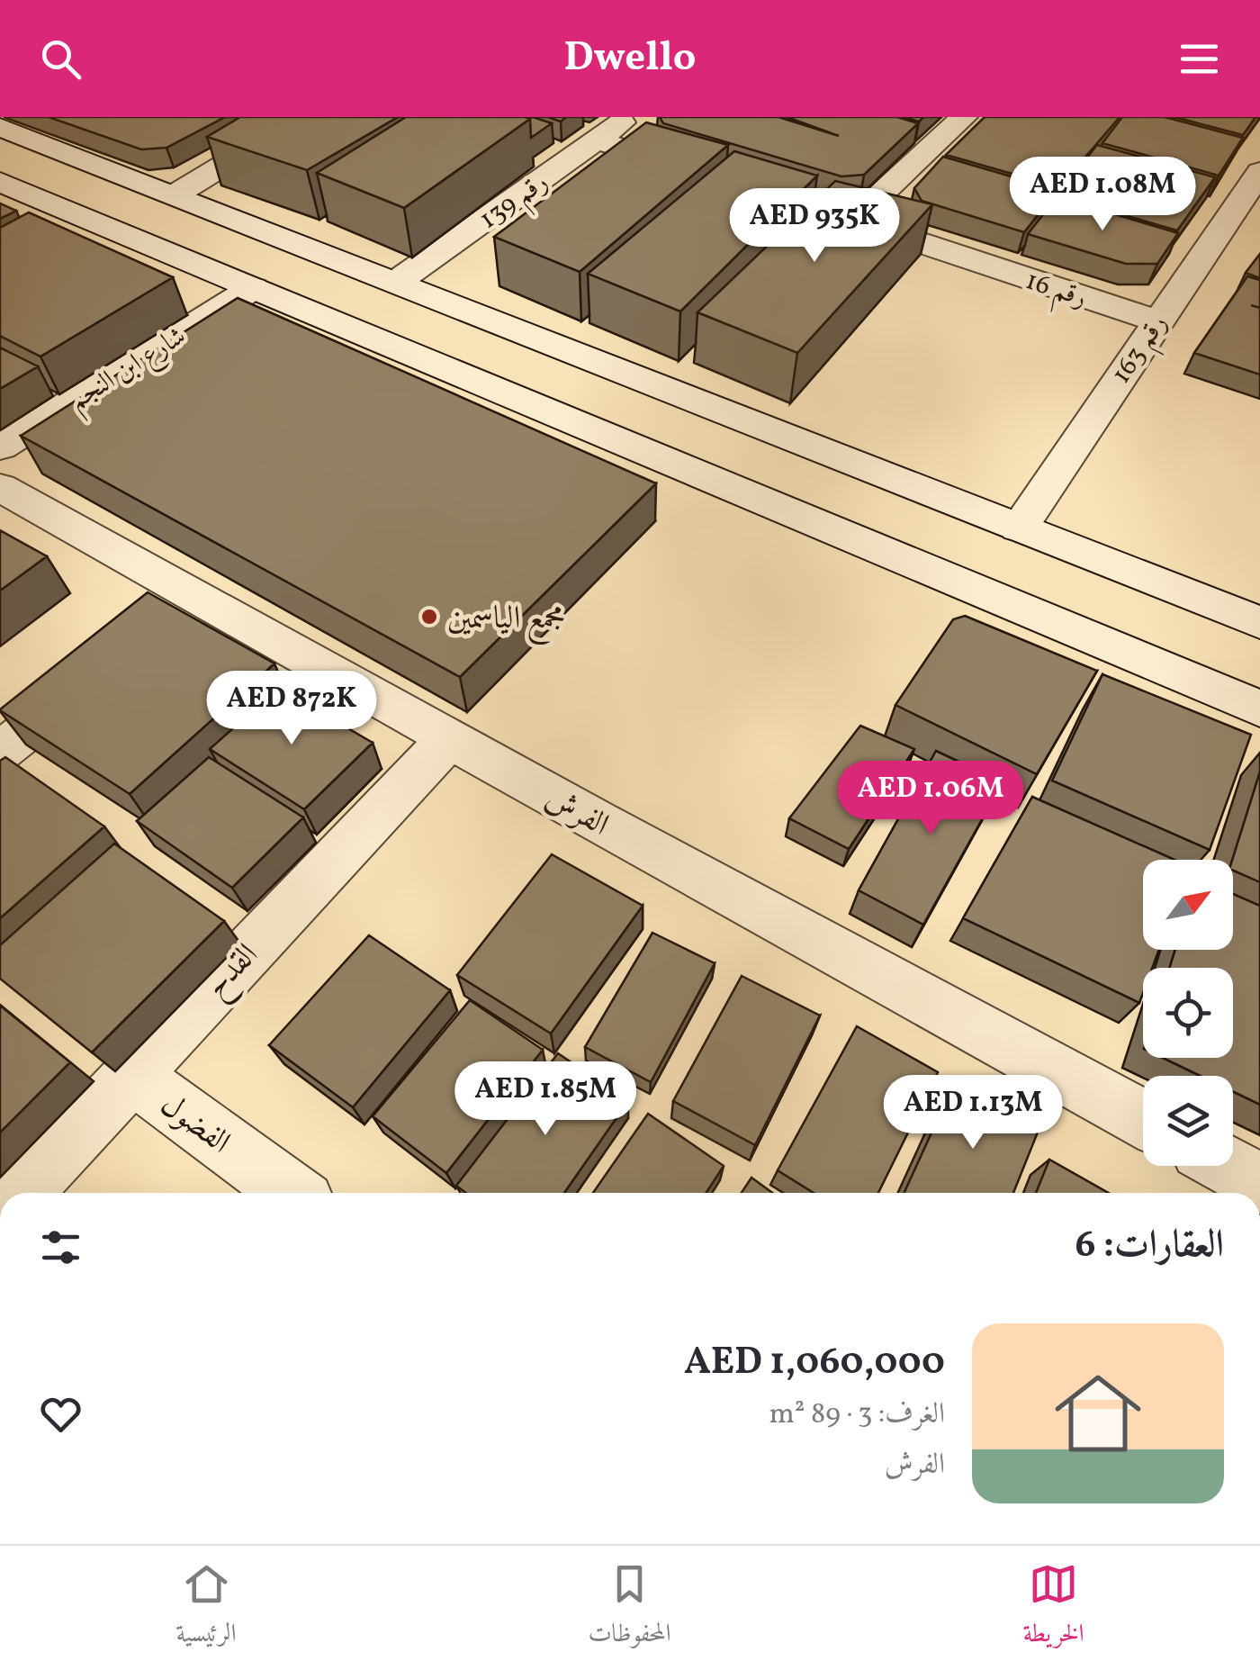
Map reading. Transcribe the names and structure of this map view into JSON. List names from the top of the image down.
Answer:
{
  "streets": {
    "street": [
      "رقم 139",
      "رقم 16",
      "رقم 163",
      "شارع ابن النجم",
      "الفرش",
      "القدح",
      "الفضول"
    ]
  },
  "crossings": [
    ["رقم 16", "رقم 163"],
    ["الفرش", "القدح"],
    ["القدح", "الفضول"]
  ],
  "places": ["مجمع الياسمين"],
  "north": "top right",
  "page": {
    "header": "Dwello",
    "price": [
      "AED 1.08M",
      "AED 935K",
      "AED 872K",
      "AED 1.06M",
      "AED 1.85M",
      "AED 1.13M"
    ],
    "heading": "العقارات: 6",
    "list": [
      {
        "name": "AED 1,060,000",
        "note": "الغرف: 3 · 89 m² · الفرش"
      }
    ],
    "tabs": ["الخريطة", "المحفوظات", "الرئيسية"]
  }
}
